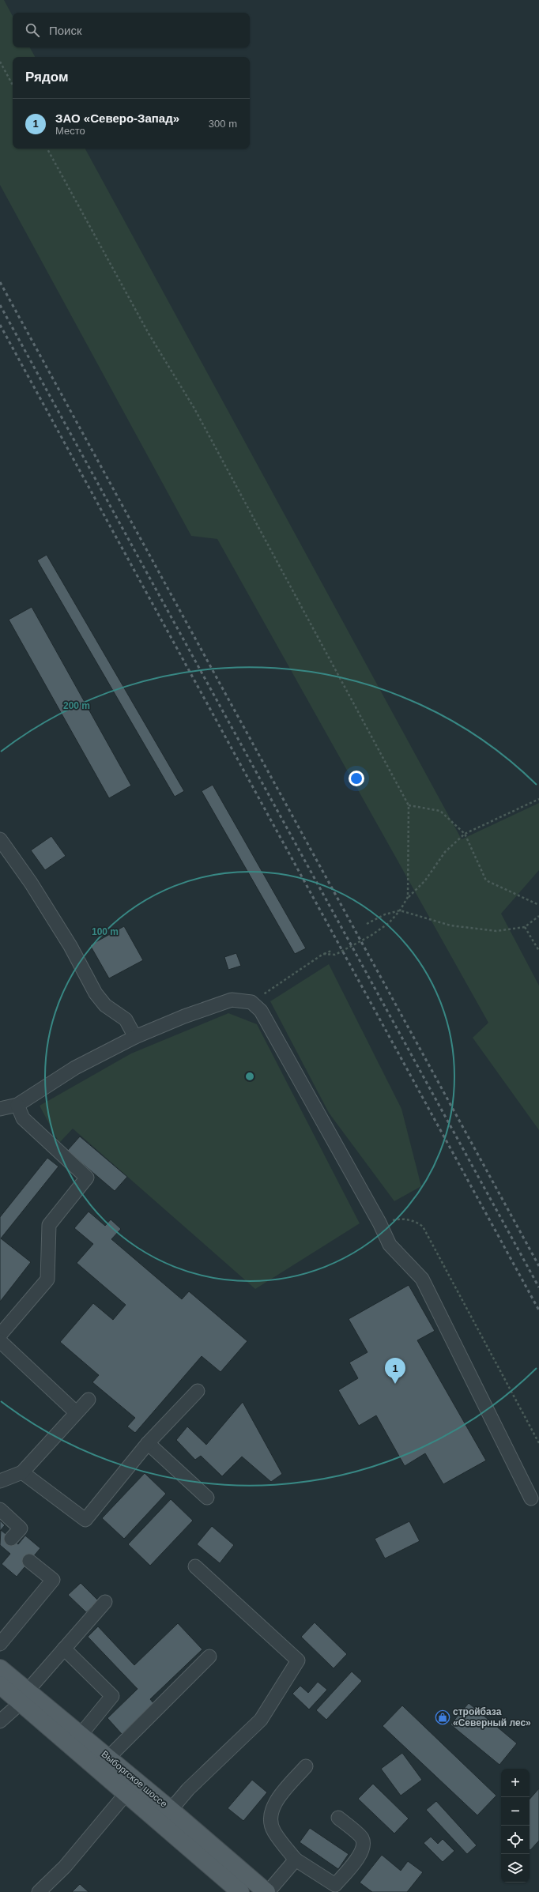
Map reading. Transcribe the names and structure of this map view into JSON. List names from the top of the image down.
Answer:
{
  "streets": {
    "main road": ["Выборгское шоссе"]
  },
  "places": {
    "shop": ["стройбаза «Северный лес»"]
  },
  "page": {
    "search": "Поиск",
    "heading": "Рядом",
    "list": [
      {
        "mark": "1",
        "name": "ЗАО «Северо-Запад»",
        "note": "Место",
        "value": "300 m"
      }
    ],
    "pins": "1",
    "map_buttons": ["+", "−"]
  },
  "rings": ["200 m", "100 m"]
}
